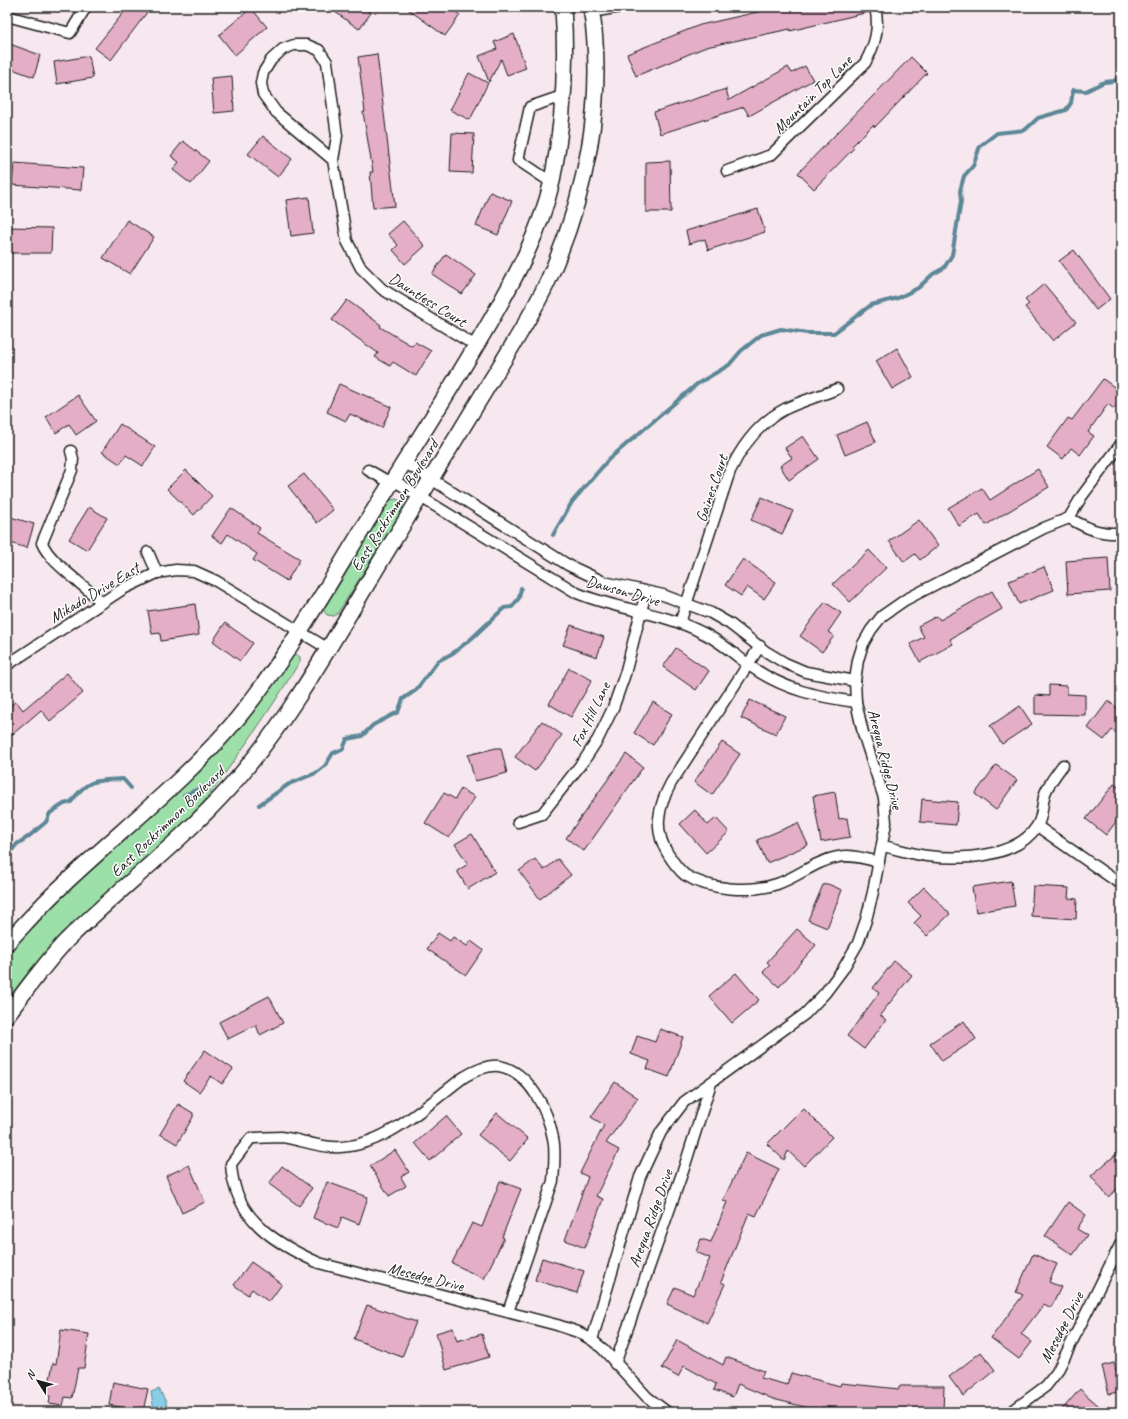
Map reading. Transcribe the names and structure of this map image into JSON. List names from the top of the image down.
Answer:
{
  "streets": {
    "main road": ["East Rockrimmon Boulevard"],
    "street": [
      "Mountain Top Lane",
      "Dauntless Court",
      "Gaines Court",
      "Dawson Drive",
      "Mikado Drive East",
      "Fox Hill Lane",
      "Arequa Ridge Drive",
      "Mesedge Drive"
    ]
  },
  "crossings": [
    ["Dauntless Court", "East Rockrimmon Boulevard"],
    ["Gaines Court", "Dawson Drive"],
    ["East Rockrimmon Boulevard", "Dawson Drive"],
    ["East Rockrimmon Boulevard", "Mikado Drive East"],
    ["Dawson Drive", "Fox Hill Lane"],
    ["Dawson Drive", "Arequa Ridge Drive"],
    ["Arequa Ridge Drive", "Mesedge Drive"]
  ],
  "north": "top left"
}
